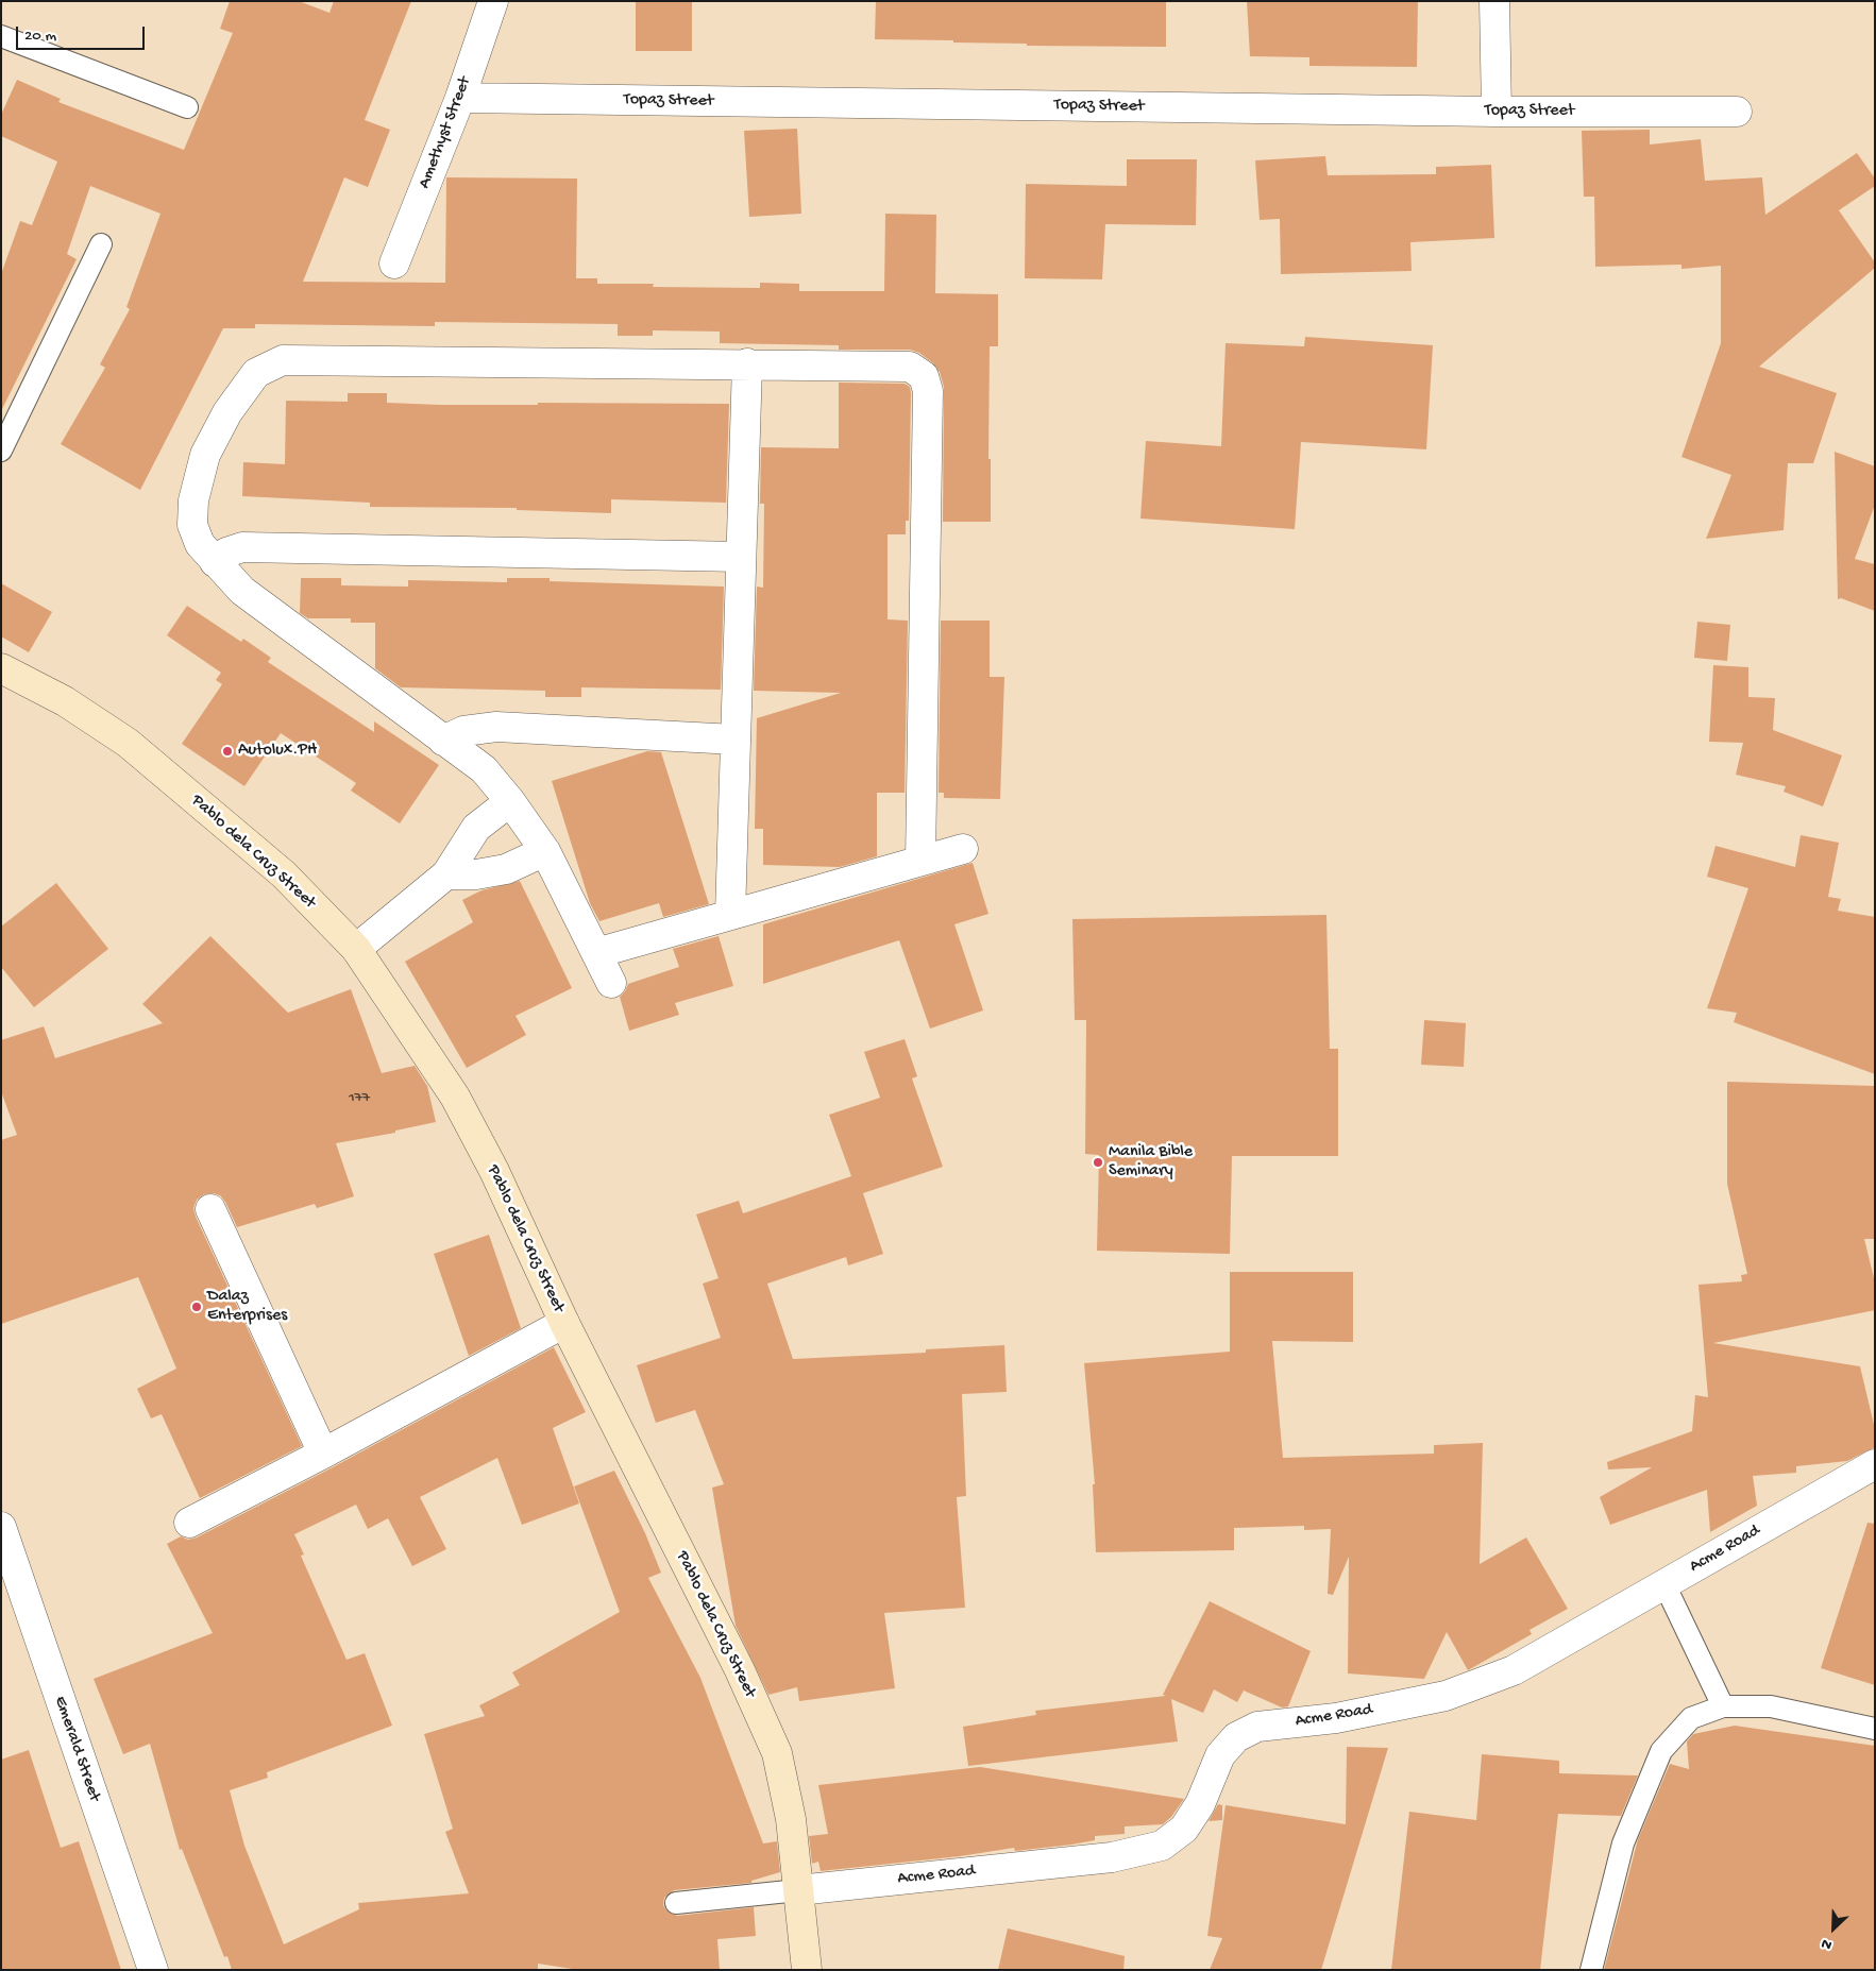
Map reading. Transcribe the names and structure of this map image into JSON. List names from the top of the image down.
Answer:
{
  "streets": {
    "street": [
      "Topaz Street",
      "Amethyst Street",
      "Pablo dela Cruz Street",
      "Acme Road",
      "Emerald Street"
    ]
  },
  "crossings": [
    ["Topaz Street", "Amethyst Street"],
    ["Pablo dela Cruz Street", "Acme Road"]
  ],
  "places": ["Autolux.PH", "Manila Bible Seminary", "Dalaz Enterprises"],
  "house_numbers": ["177"],
  "scale_bar": "20 m",
  "north": "bottom left"
}
